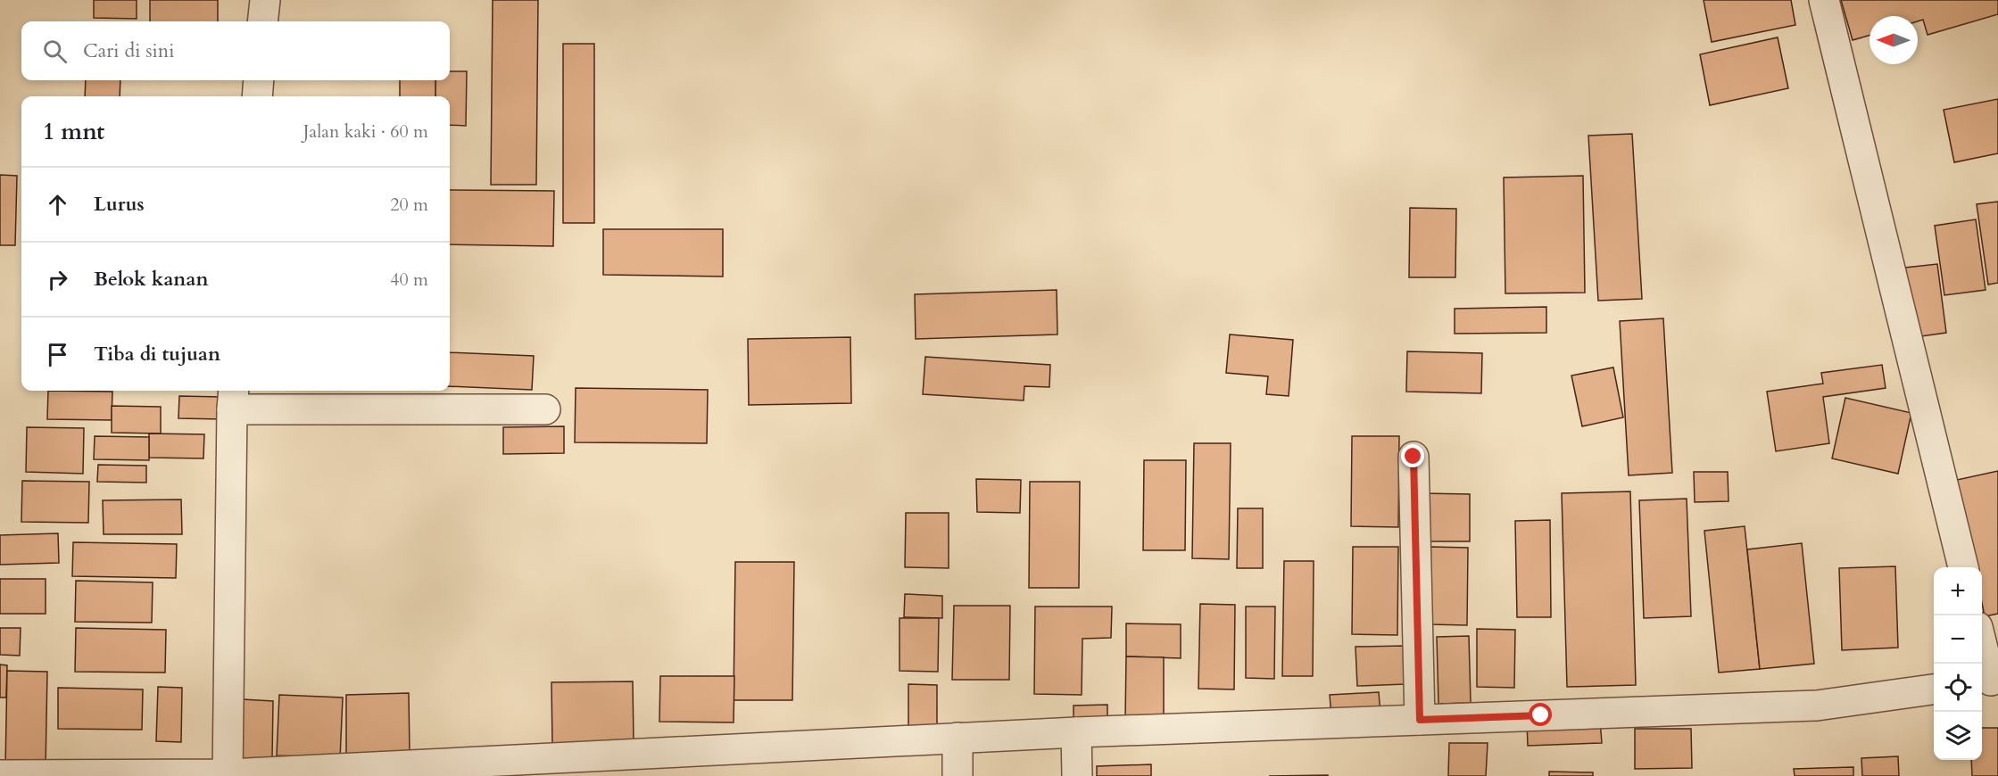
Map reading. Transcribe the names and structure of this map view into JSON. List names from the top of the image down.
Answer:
{
  "north": "left",
  "page": {
    "search": "Cari di sini",
    "heading": ["1 mnt", "Jalan kaki · 60 m"],
    "list": [
      ["Lurus", "20 m"],
      ["Belok kanan", "40 m"],
      "Tiba di tujuan"
    ],
    "map_buttons": ["+", "−"]
  }
}
